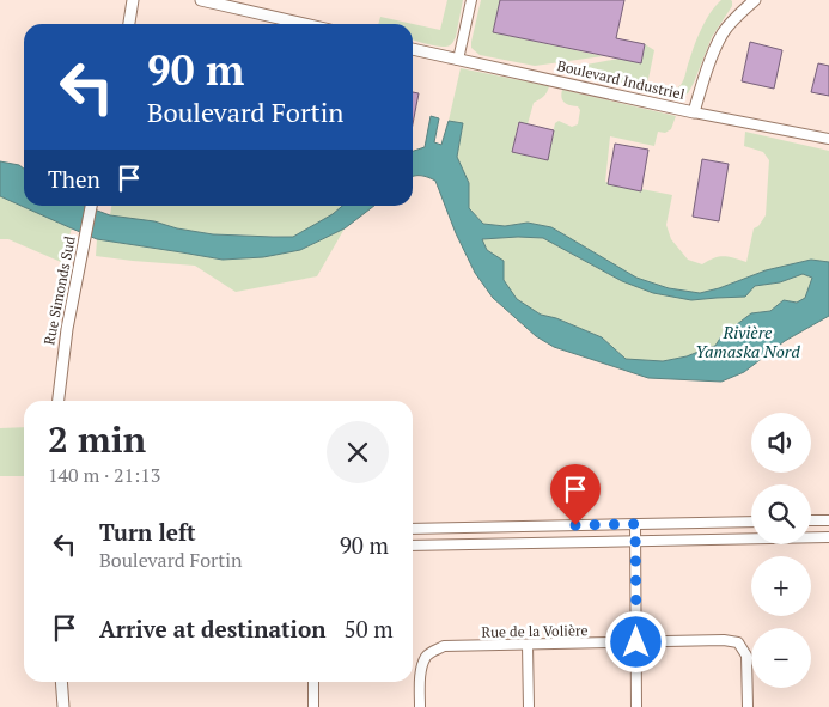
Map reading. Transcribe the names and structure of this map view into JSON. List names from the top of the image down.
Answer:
{
  "streets": {
    "street": ["Boulevard Industriel", "Rue Simonds Sud", "Rue de la Volière"]
  },
  "water": ["Rivière Yamaska Nord"],
  "page": {
    "turn": ["90 m", "Boulevard Fortin"],
    "then": "Then",
    "heading": ["2 min", "140 m · 21:13"],
    "map_buttons": ["+", "−"],
    "list": [
      {
        "name": "Turn left",
        "note": "Boulevard Fortin",
        "value": "90 m"
      },
      {
        "name": "Arrive at destination",
        "value": "50 m"
      }
    ]
  }
}
